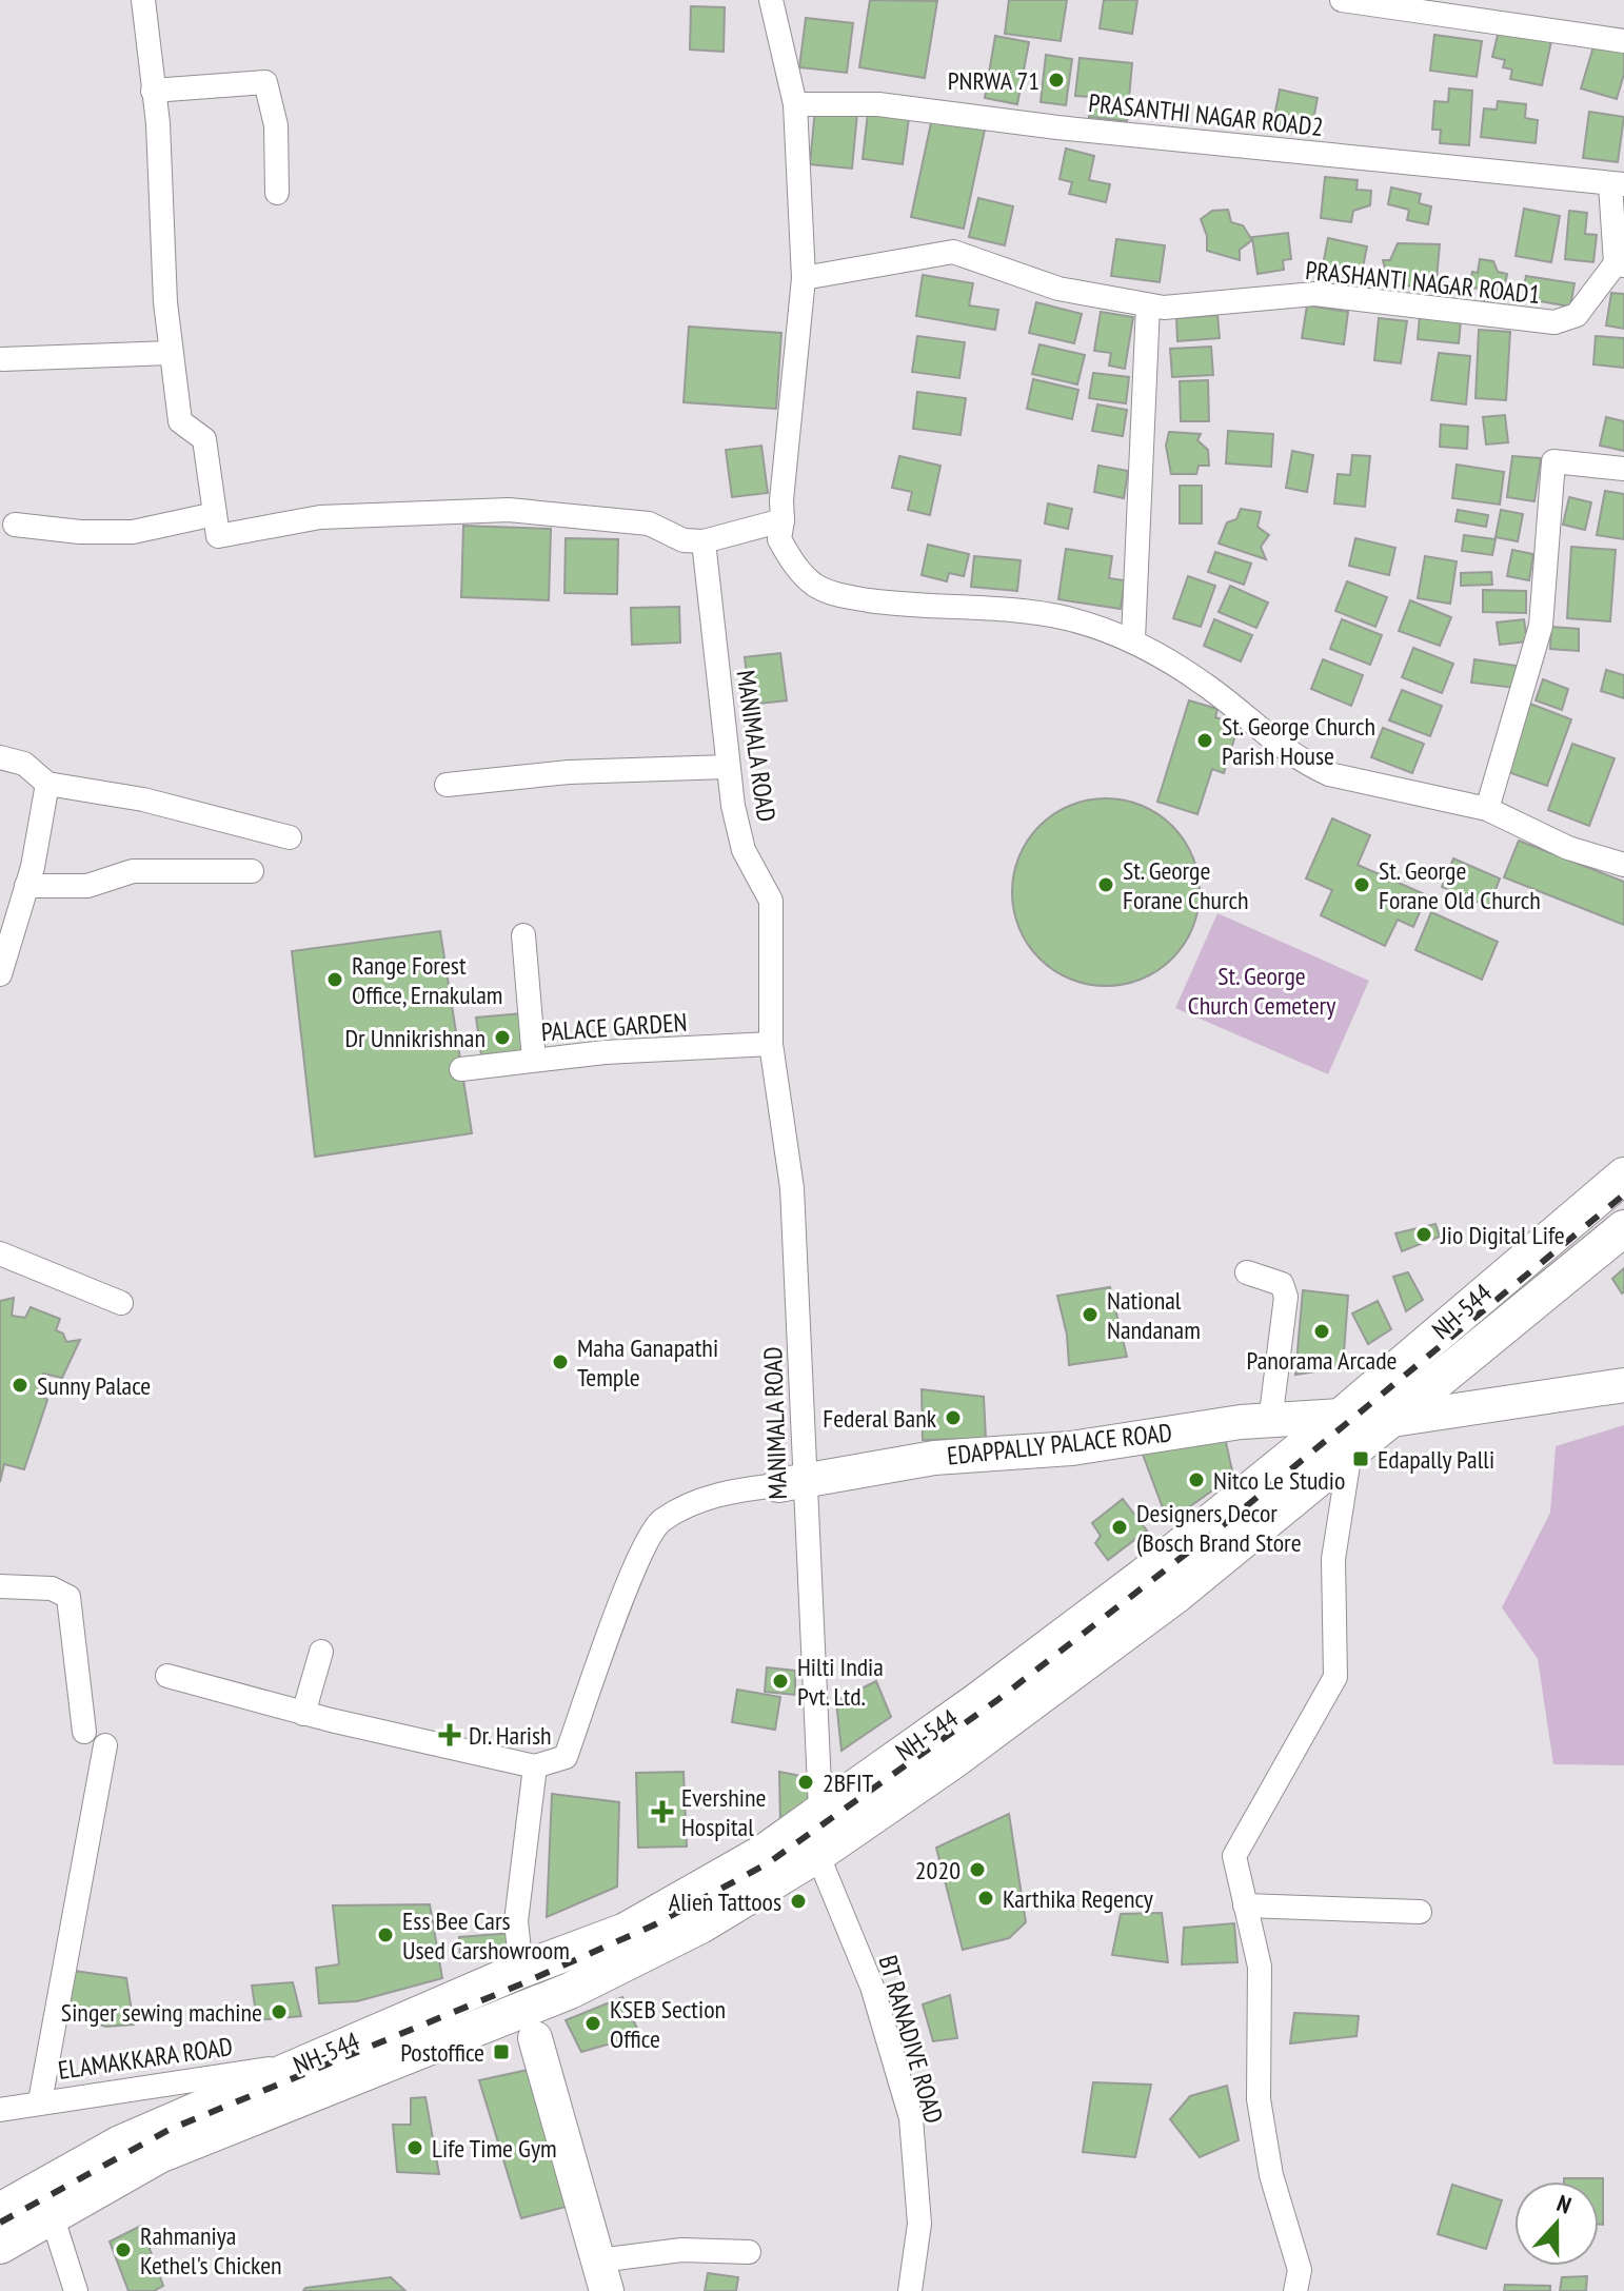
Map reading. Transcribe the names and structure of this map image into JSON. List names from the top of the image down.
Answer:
{
  "streets": {
    "main road": ["NH-544"],
    "street": [
      "PRASANTHI NAGAR ROAD2",
      "PRASHANTI NAGAR ROAD1",
      "MANIMALA ROAD",
      "PALACE GARDEN",
      "EDAPPALLY PALACE ROAD",
      "BT RANADIVE ROAD",
      "ELAMAKKARA ROAD"
    ]
  },
  "crossings": [
    ["MANIMALA ROAD", "PALACE GARDEN"],
    ["MANIMALA ROAD", "NH-544"],
    ["MANIMALA ROAD", "EDAPPALLY PALACE ROAD"],
    ["MANIMALA ROAD", "BT RANADIVE ROAD"],
    ["NH-544", "EDAPPALLY PALACE ROAD"],
    ["NH-544", "BT RANADIVE ROAD"],
    ["NH-544", "ELAMAKKARA ROAD"]
  ],
  "parks": ["St. George Church Cemetery"],
  "places": {
    "other": [
      "PNRWA 71",
      "St. George Church Parish House",
      "St. George Forane Church",
      "St. George Forane Old Church",
      "Range Forest Office, Ernakulam",
      "Dr Unnikrishnan",
      "Jio Digital Life",
      "National Nandanam",
      "Panorama Arcade",
      "Maha Ganapathi Temple",
      "Sunny Palace",
      "Federal Bank",
      "Nitco Le Studio",
      "Designers Decor (Bosch Brand Store",
      "Hilti India Pvt. Ltd.",
      "2BFIT",
      "2020",
      "Karthika Regency",
      "Alien Tattoos",
      "Ess Bee Cars Used Carshowroom",
      "Singer sewing machine",
      "KSEB Section Office",
      "Life Time Gym",
      "Rahmaniya Kethel's Chicken"
    ],
    "transit": ["Edapally Palli", "Postoffice"],
    "health": ["Dr. Harish", "Evershine Hospital"]
  },
  "north": "top"
}
